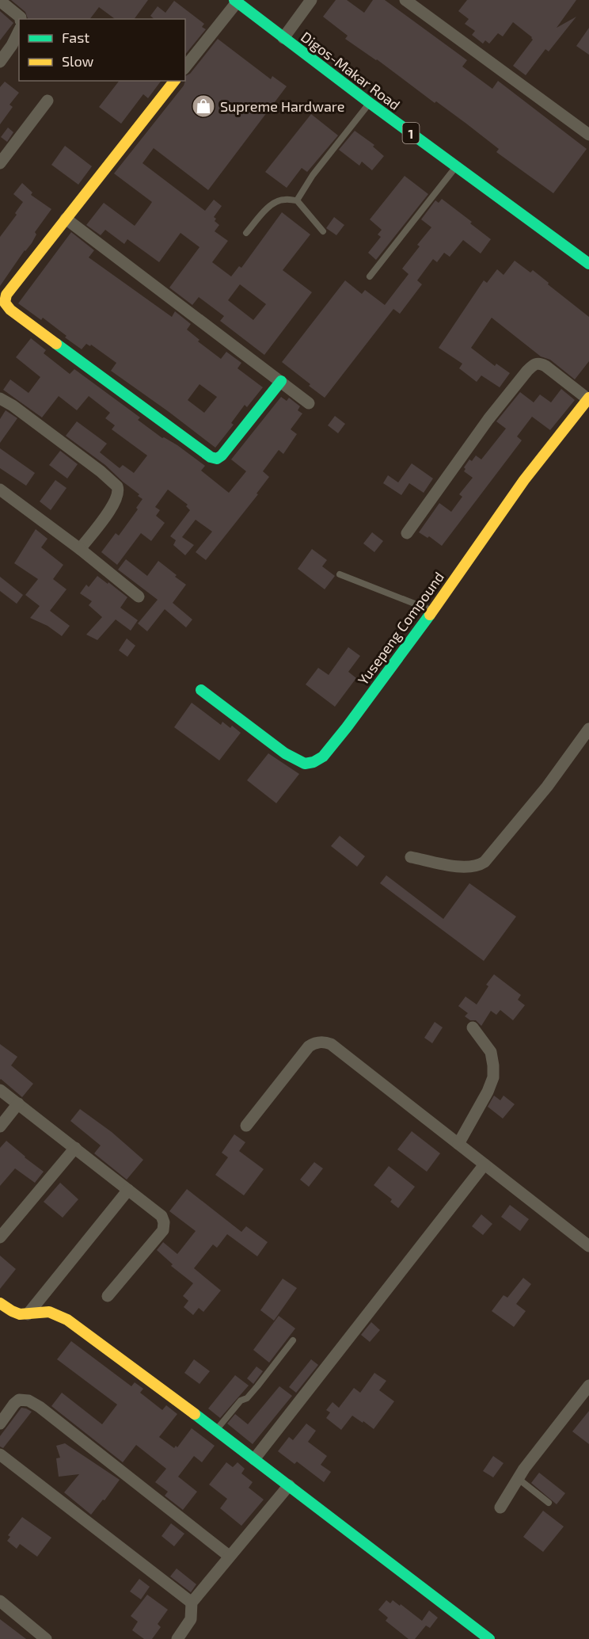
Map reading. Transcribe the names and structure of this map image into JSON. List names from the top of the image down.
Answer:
{
  "streets": {
    "street": ["Digos-Makar Road", "1", "Yusepeng Compound"]
  },
  "places": {
    "shop": ["Supreme Hardware"]
  },
  "legend": ["Fast", "Slow"]
}
